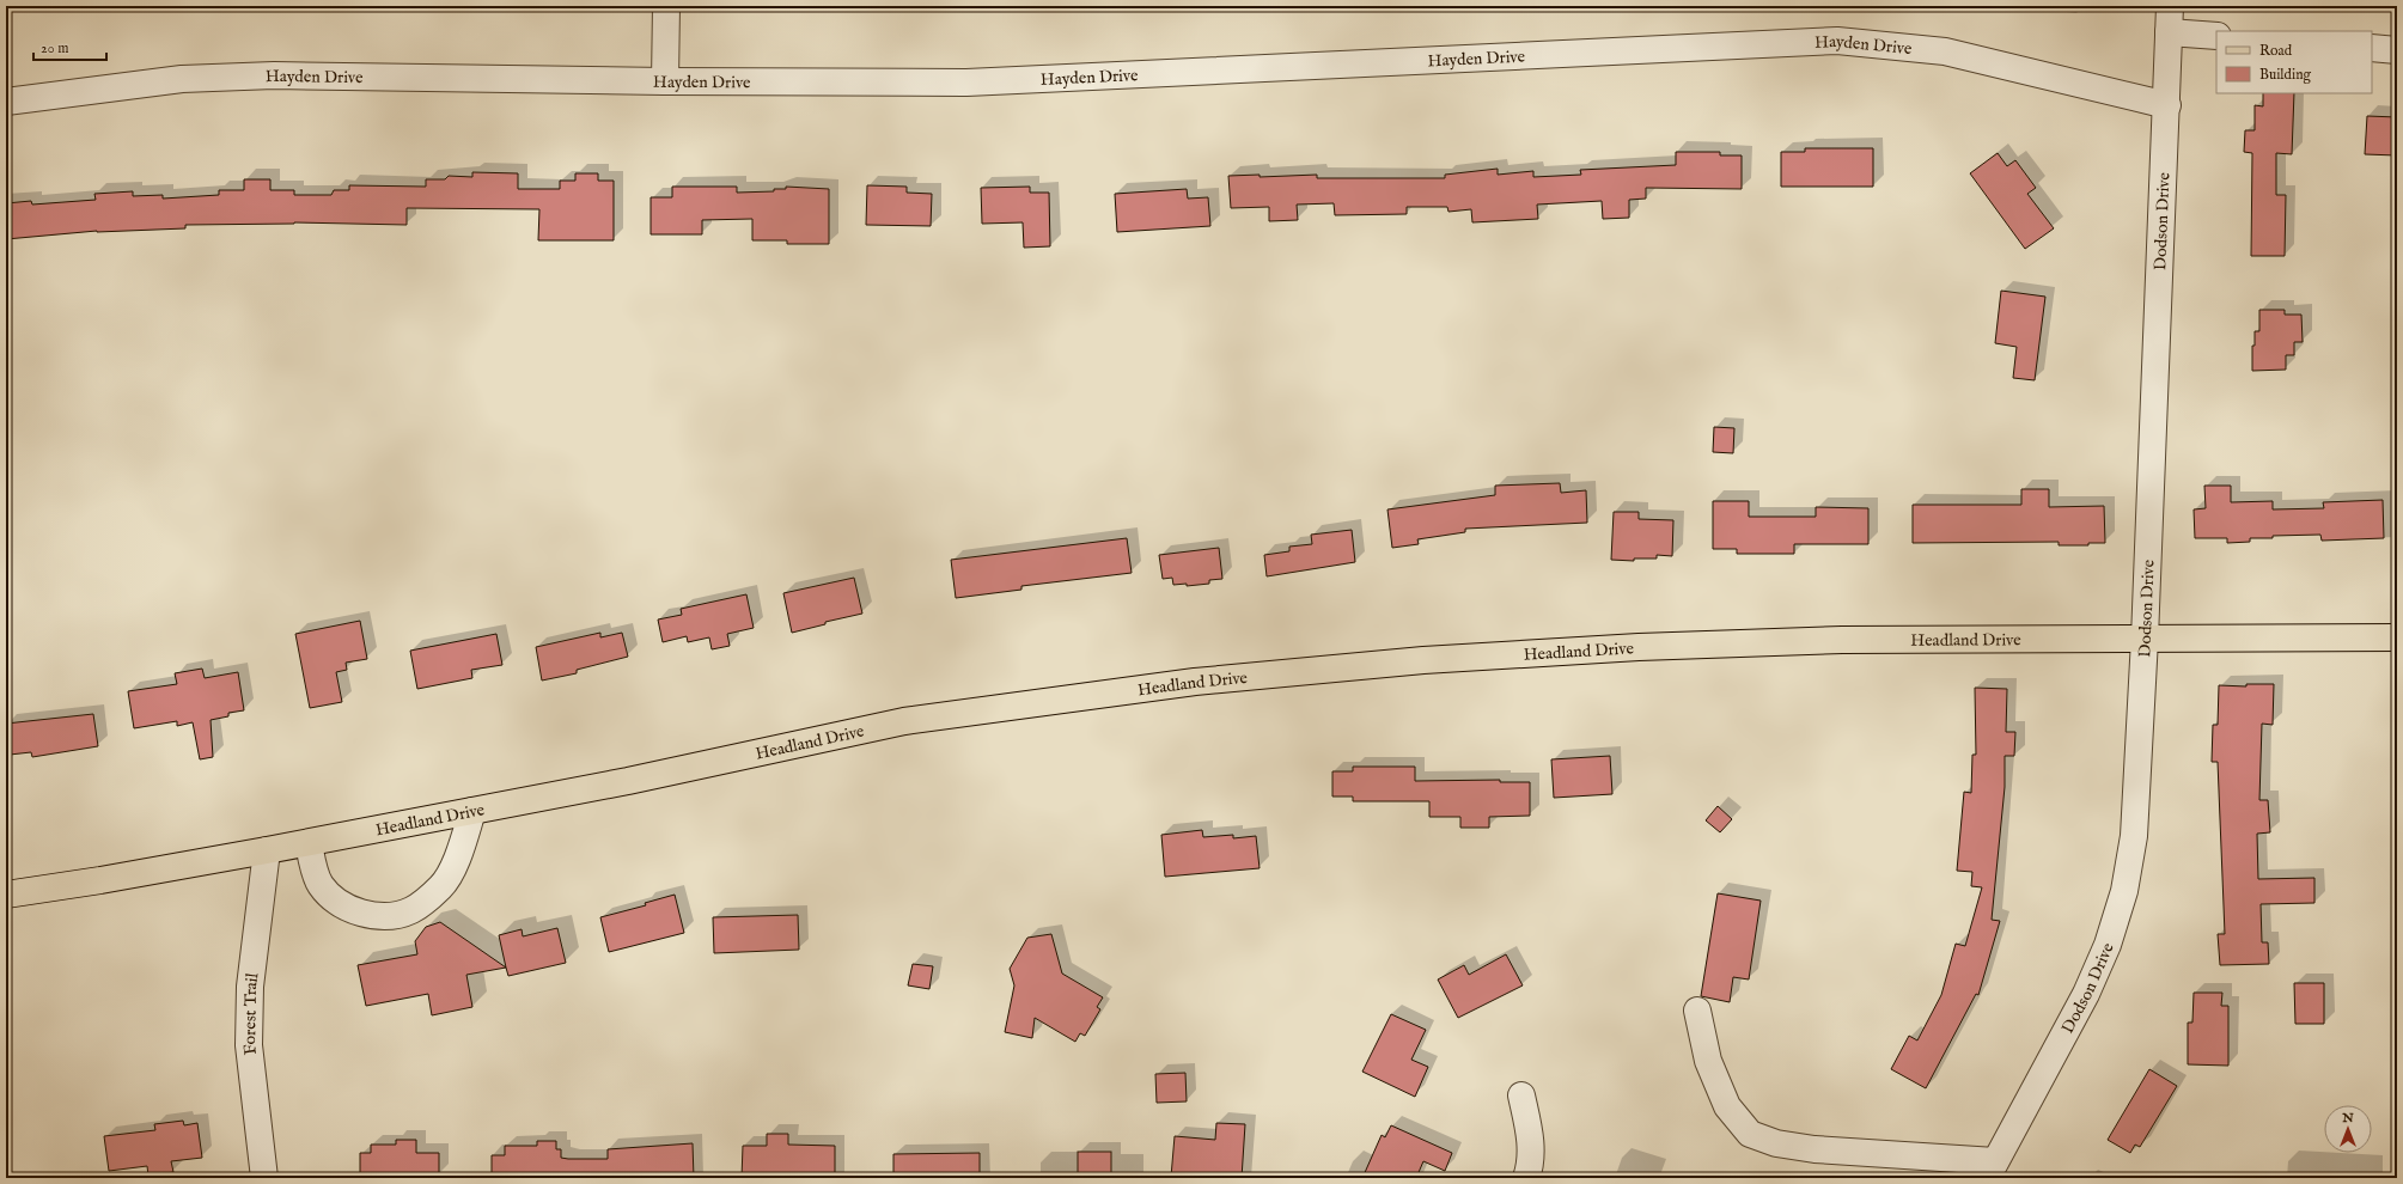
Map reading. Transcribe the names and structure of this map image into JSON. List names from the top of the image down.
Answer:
{
  "streets": {
    "main road": ["Headland Drive"],
    "street": ["Hayden Drive", "Dodson Drive", "Forest Trail"]
  },
  "crossings": [
    ["Hayden Drive", "Dodson Drive"],
    ["Dodson Drive", "Headland Drive"],
    ["Headland Drive", "Forest Trail"]
  ],
  "legend": ["Road", "Building"],
  "scale_bar": "20 m",
  "north": "top"
}
